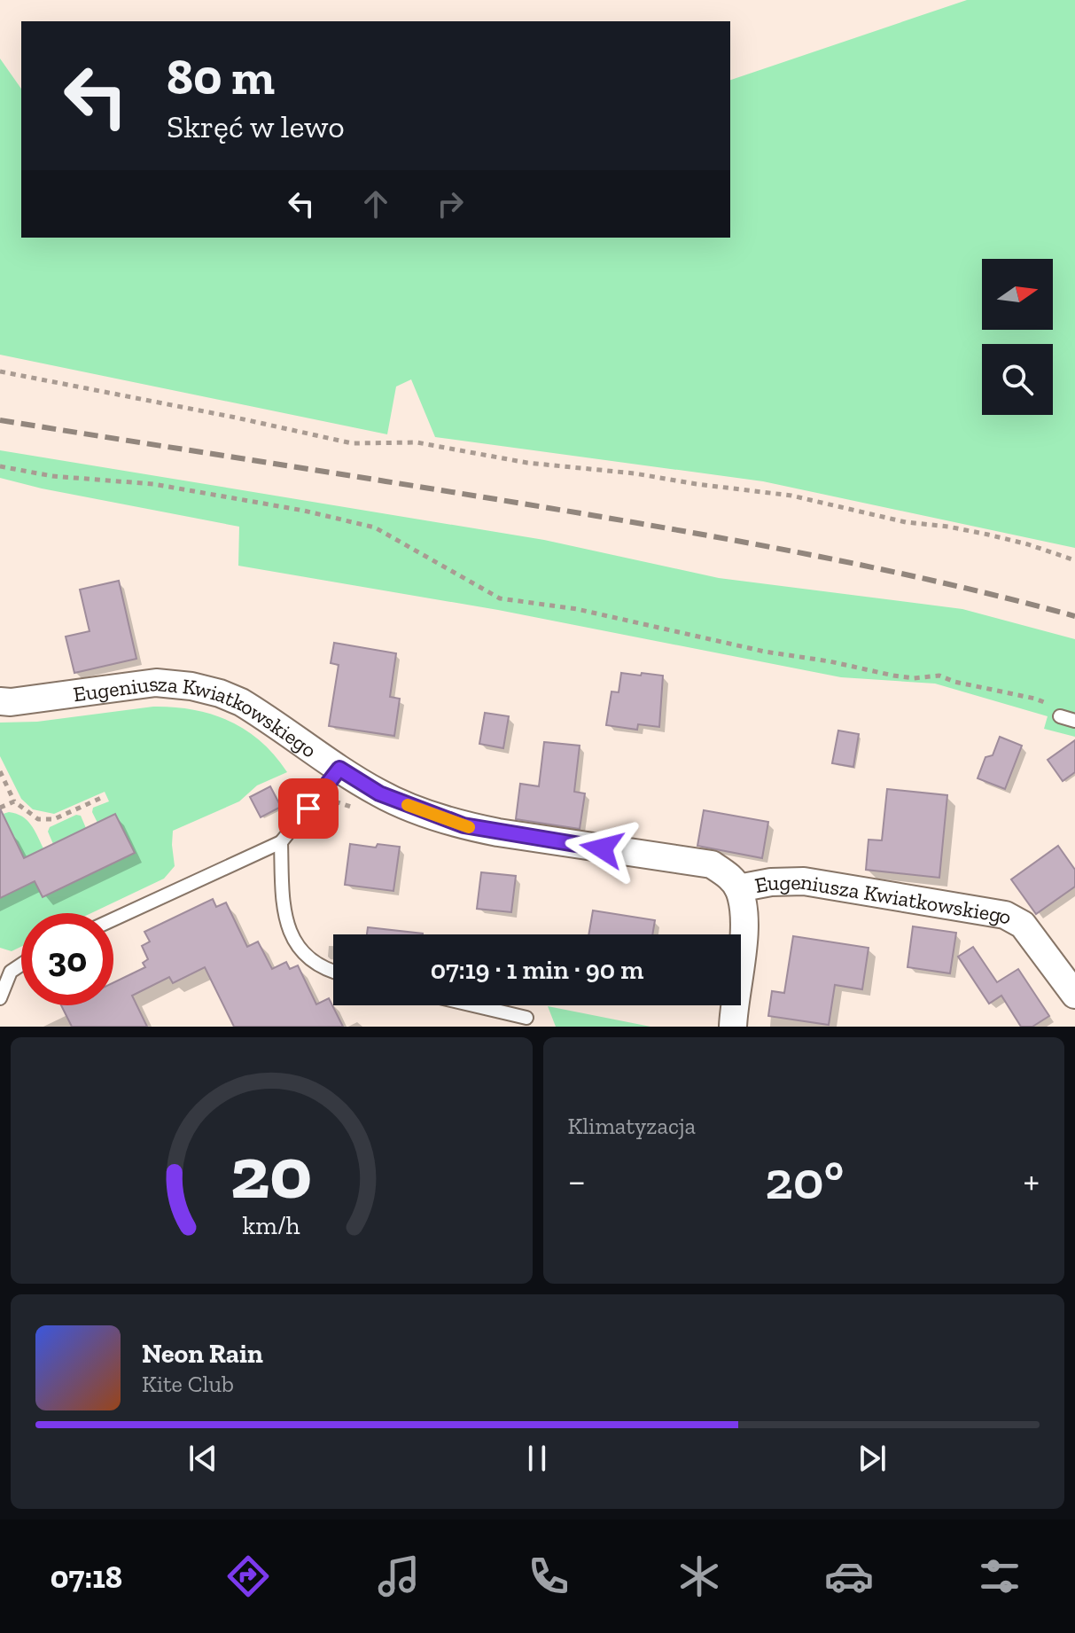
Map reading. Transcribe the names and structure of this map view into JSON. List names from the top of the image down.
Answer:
{
  "streets": {
    "street": ["Eugeniusza Kwiatkowskiego"]
  },
  "north": "right",
  "page": {
    "turn": ["80 m", "Skręć w lewo"],
    "limit": "30",
    "trip": "07:19 · 1 min · 90 m",
    "tile": "Klimatyzacja",
    "heat": ["−", "20°", "+"],
    "song": ["Neon Rain", "Kite Club"],
    "tabs": "07:18",
    "gauge": ["20", "km/h"]
  }
}
